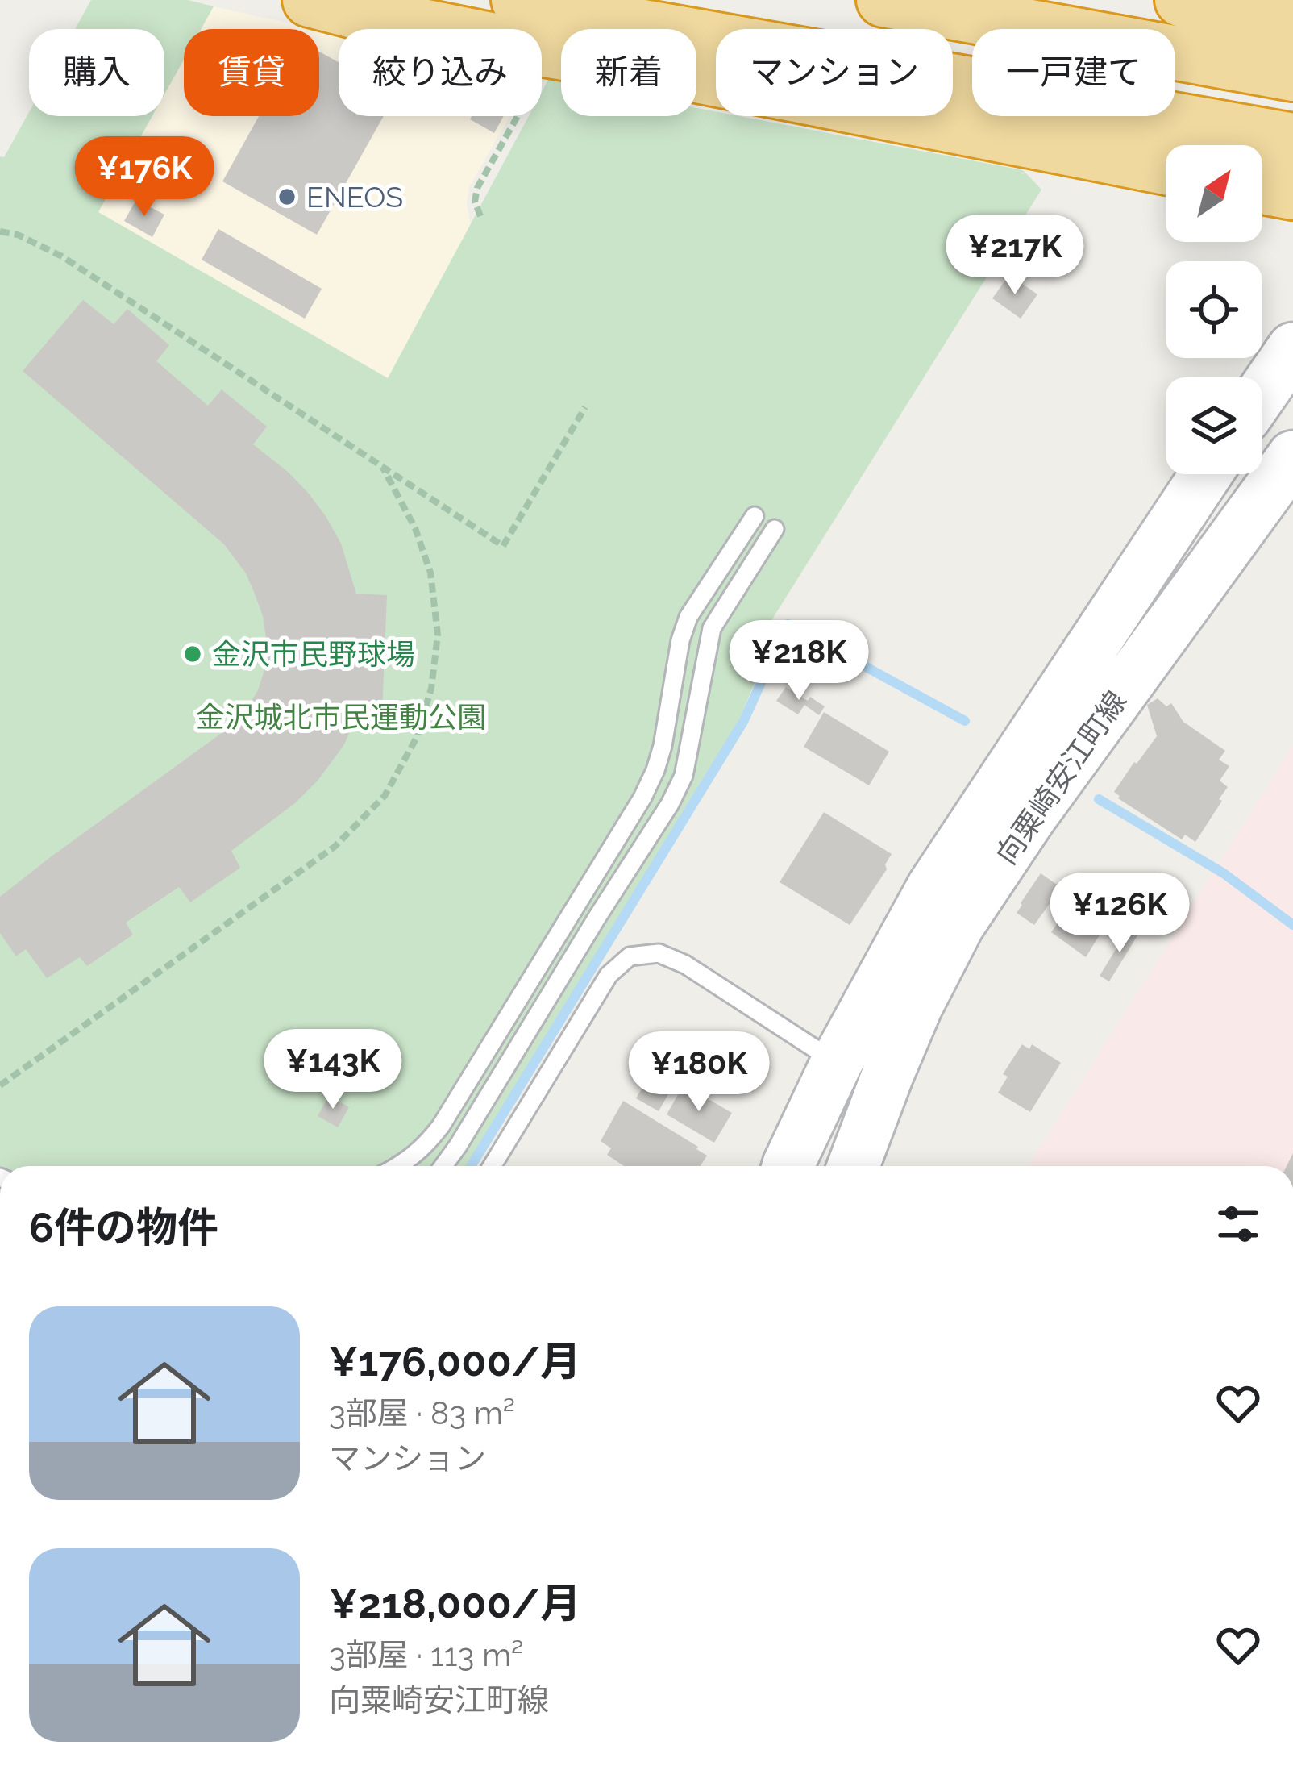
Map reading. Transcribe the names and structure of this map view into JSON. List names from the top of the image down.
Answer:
{
  "streets": {
    "main road": ["向粟崎安江町線"]
  },
  "parks": ["金沢城北市民運動公園"],
  "places": ["ENEOS", "金沢市民野球場"],
  "north": "top right",
  "page": {
    "chip": [
      "購入",
      "賃貸",
      "絞り込み",
      "新着",
      "マンション",
      "一戸建て"
    ],
    "price": [
      "¥176K",
      "¥217K",
      "¥218K",
      "¥126K",
      "¥143K",
      "¥180K"
    ],
    "heading": "6件の物件",
    "list": [
      {
        "name": "¥176,000/月",
        "note": "3部屋 · 83 m² · マンション"
      },
      {
        "name": "¥218,000/月",
        "note": "3部屋 · 113 m² · 向粟崎安江町線"
      }
    ]
  }
}
